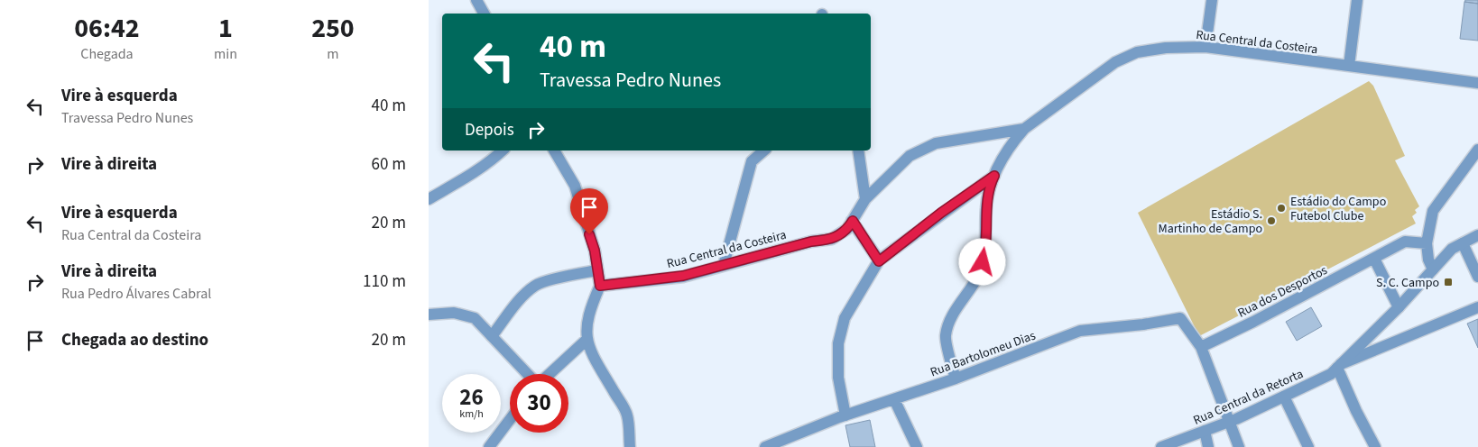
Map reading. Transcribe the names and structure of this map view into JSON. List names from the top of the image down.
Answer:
{
  "streets": {
    "street": [
      "Rua Central da Costeira",
      "Rua dos Desportos",
      "Rua Bartolomeu Dias",
      "Rua Central da Retorta"
    ]
  },
  "crossings": [
    ["Rua dos Desportos", "Rua Bartolomeu Dias"]
  ],
  "places": {
    "other": ["Estádio do Campo Futebol Clube", "Estádio S. Martinho de Campo"],
    "transit": ["S. C. Campo"]
  },
  "page": {
    "eta": [
      "06:42",
      "Chegada",
      "1",
      "min",
      "250",
      "m"
    ],
    "turn": ["40 m", "Travessa Pedro Nunes"],
    "list": [
      {
        "name": "Vire à esquerda",
        "note": "Travessa Pedro Nunes",
        "value": "40 m"
      },
      {
        "name": "Vire à direita",
        "value": "60 m"
      },
      {
        "name": "Vire à esquerda",
        "note": "Rua Central da Costeira",
        "value": "20 m"
      },
      {
        "name": "Vire à direita",
        "note": "Rua Pedro Álvares Cabral",
        "value": "110 m"
      },
      {
        "name": "Chegada ao destino",
        "value": "20 m"
      }
    ],
    "then": "Depois",
    "speed": "26 km/h",
    "limit": "30"
  }
}
